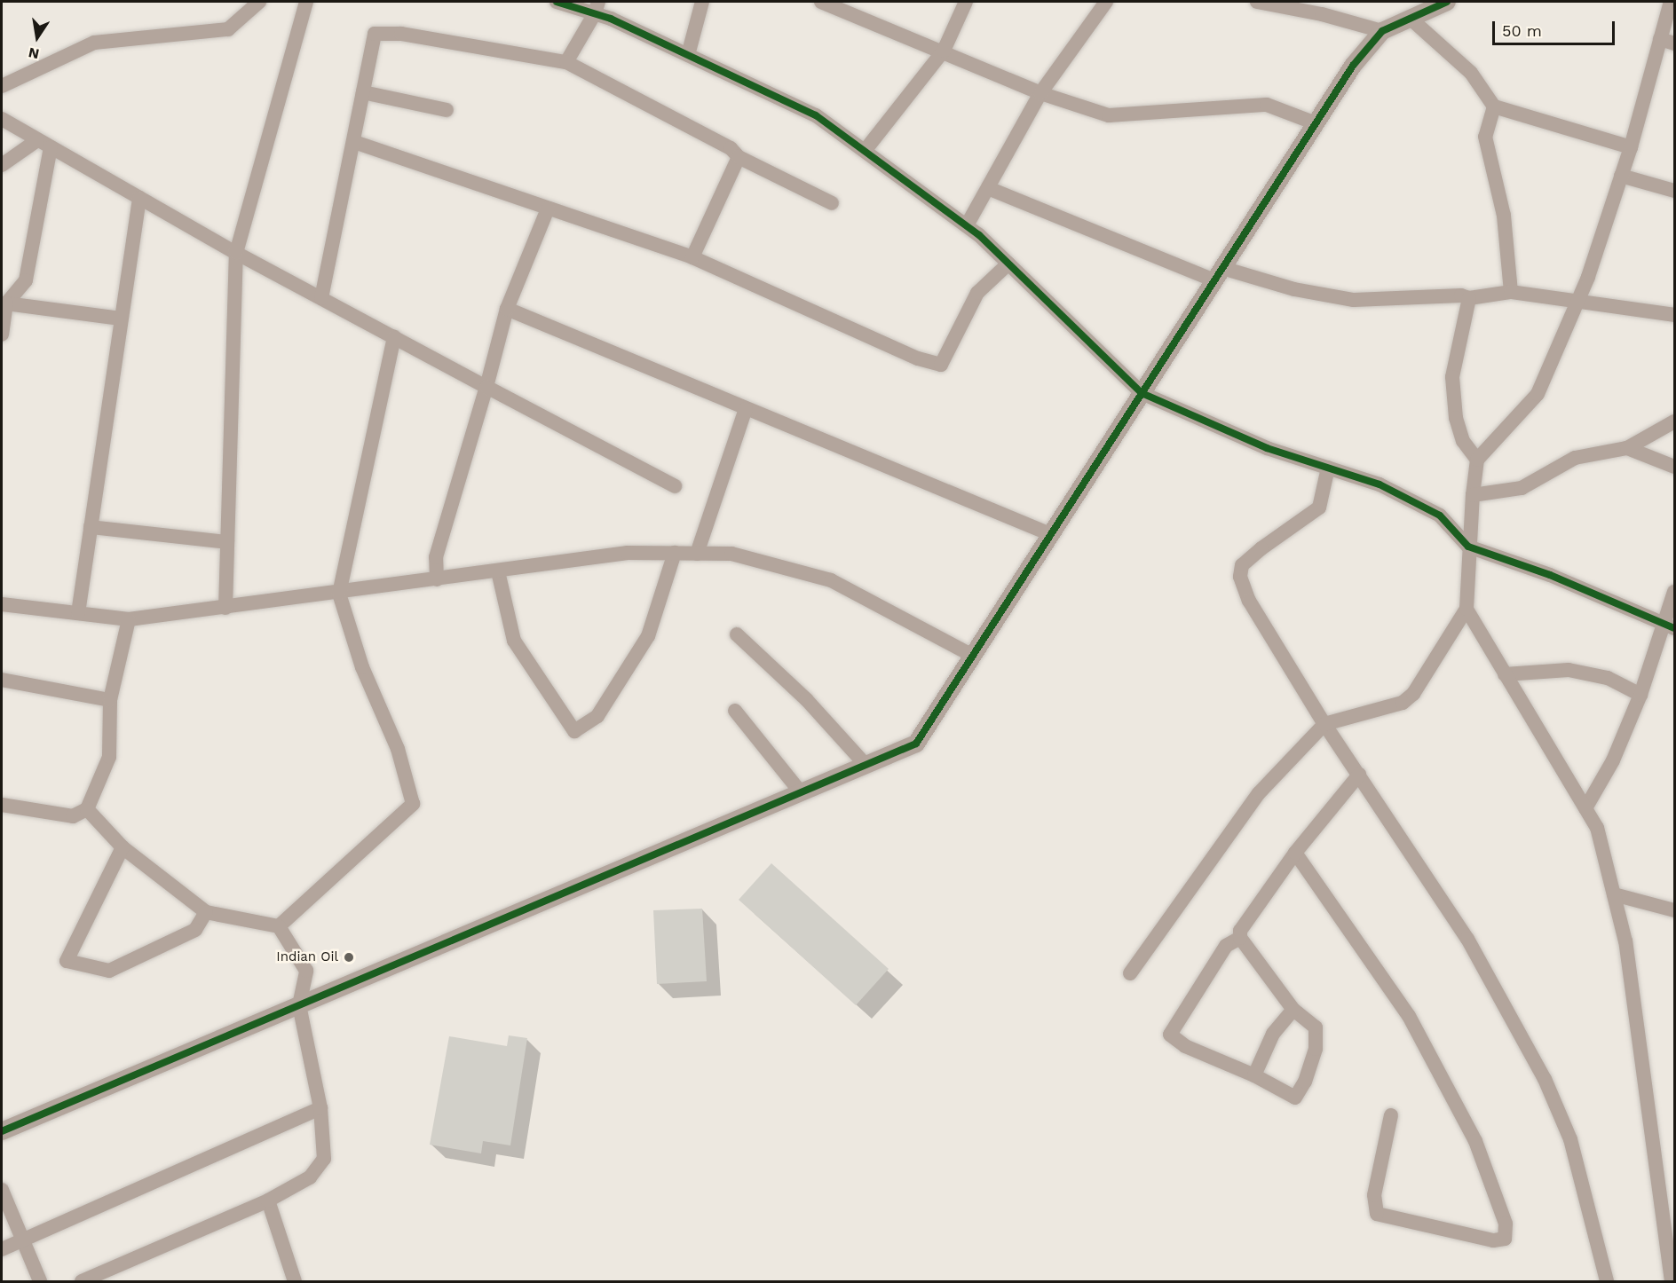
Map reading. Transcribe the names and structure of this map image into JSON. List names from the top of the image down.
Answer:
{
  "places": ["Indian Oil"],
  "scale_bar": "50 m",
  "north": "bottom"
}
